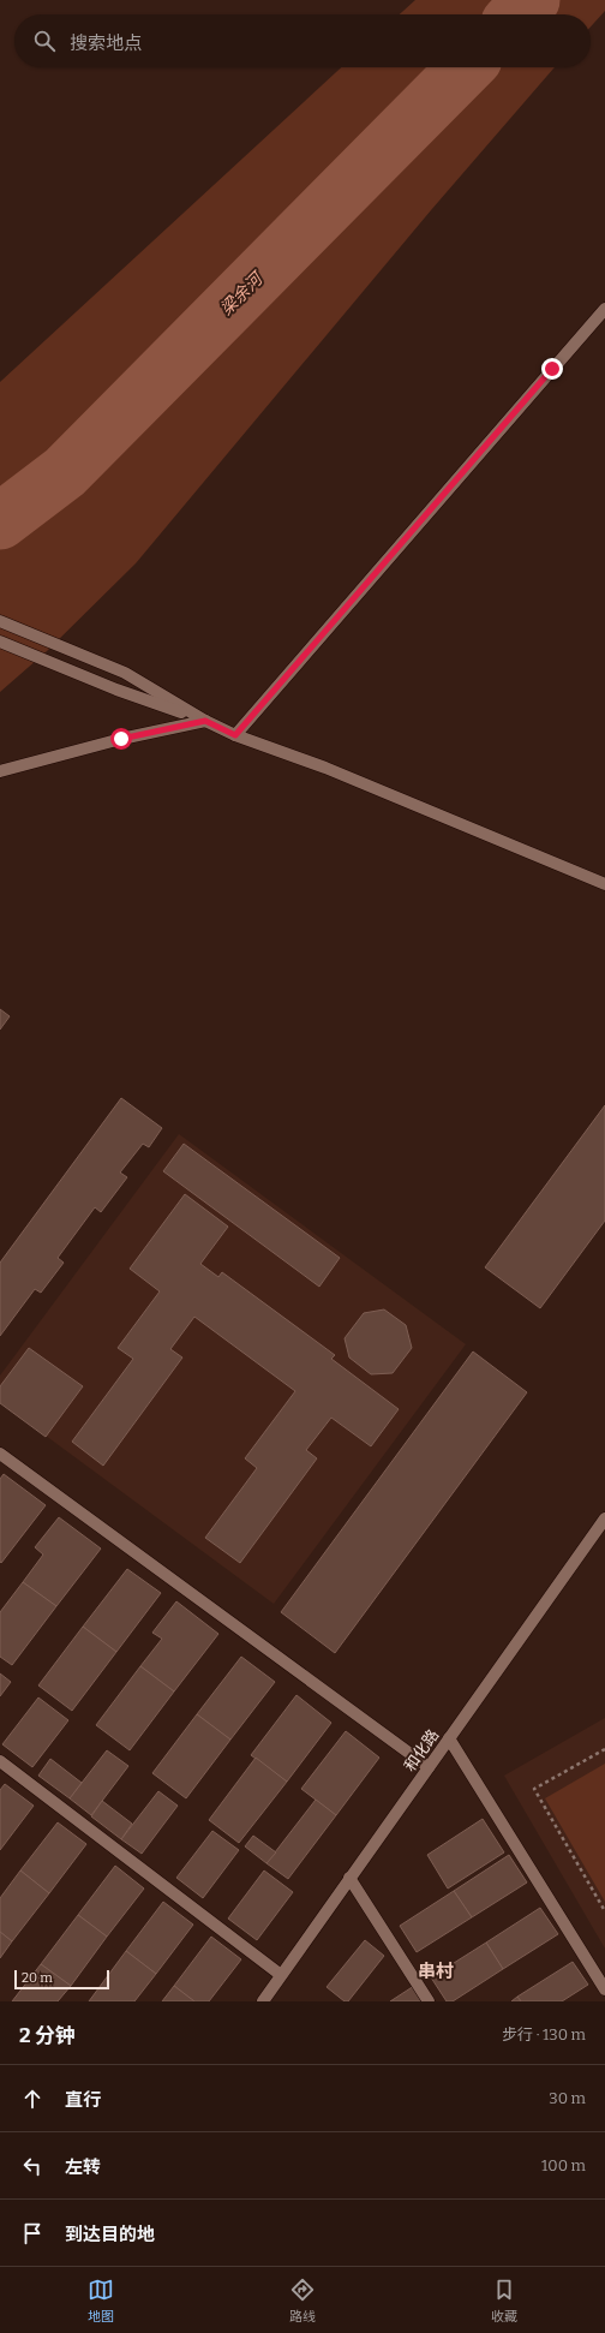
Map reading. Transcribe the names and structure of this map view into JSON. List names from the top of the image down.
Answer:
{
  "streets": {
    "street": ["和化路"]
  },
  "districts": ["串村"],
  "water": ["梁余河"],
  "scale_bar": "20 m",
  "page": {
    "search": "搜索地点",
    "scale": "20 m",
    "heading": ["2 分钟", "步行 · 130 m"],
    "list": [
      ["直行", "30 m"],
      ["左转", "100 m"],
      "到达目的地"
    ],
    "nav": ["地图", "路线", "收藏"]
  }
}
